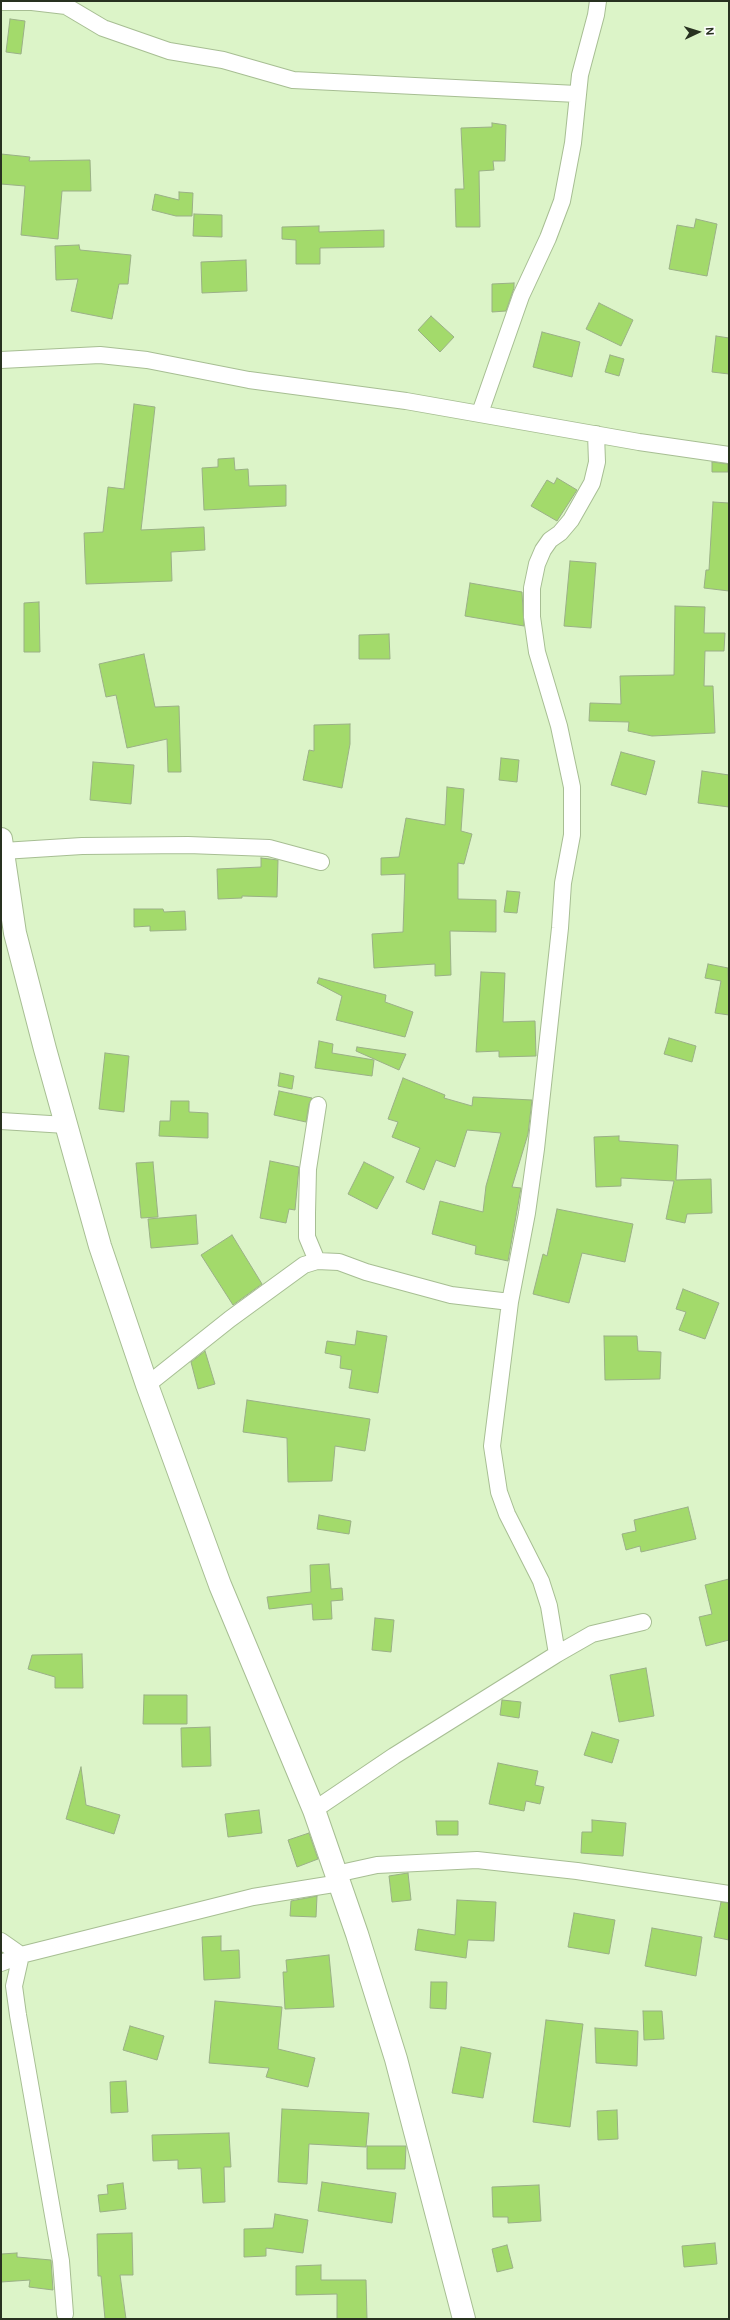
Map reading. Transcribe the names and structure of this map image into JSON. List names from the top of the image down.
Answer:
{
  "north": "right"
}
